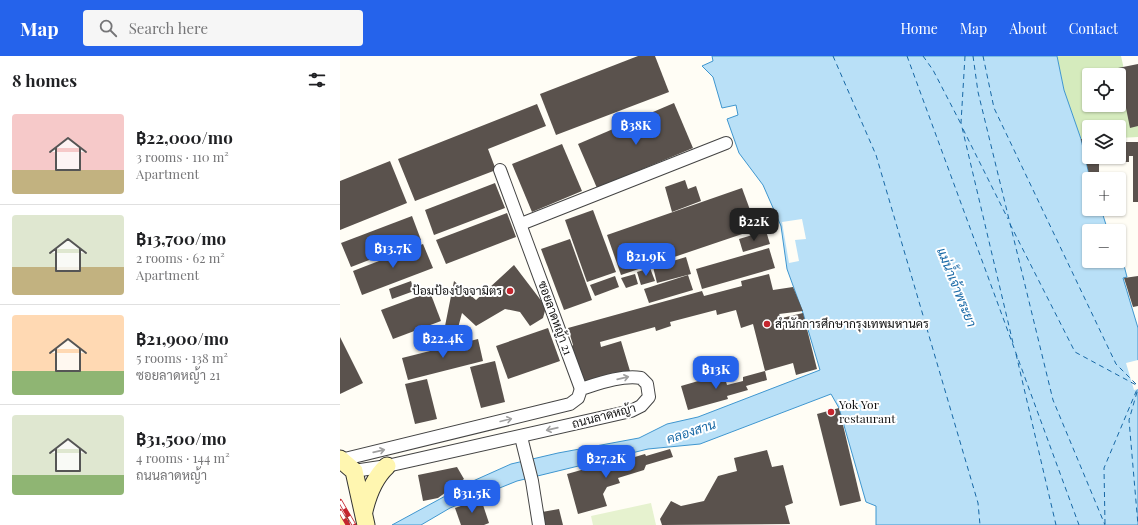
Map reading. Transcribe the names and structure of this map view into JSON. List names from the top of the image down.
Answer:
{
  "streets": {
    "street": ["ซอยลาดหญ้า 21", "ถนนลาดหญ้า"]
  },
  "crossings": [
    ["ซอยลาดหญ้า 21", "ถนนลาดหญ้า"]
  ],
  "water": ["แม่น้ำเจ้าพระยา", "คลองสาน"],
  "places": ["ป้อมป้องปัจจามิตร", "สำนักการศึกษากรุงเทพมหานคร", "Yok Yor restaurant"],
  "page": {
    "header": "Map",
    "search": "Search here",
    "nav": [
      "Home",
      "Map",
      "About",
      "Contact"
    ],
    "heading": "8 homes",
    "map_buttons": ["+", "−"],
    "list": [
      {
        "name": "฿22,000/mo",
        "note": "3 rooms · 110 m² · Apartment"
      },
      {
        "name": "฿13,700/mo",
        "note": "2 rooms · 62 m² · Apartment"
      },
      {
        "name": "฿21,900/mo",
        "note": "5 rooms · 138 m² · ซอยลาดหญ้า 21"
      },
      {
        "name": "฿31,500/mo",
        "note": "4 rooms · 144 m² · ถนนลาดหญ้า"
      }
    ],
    "price": [
      "฿38K",
      "฿22K",
      "฿13.7K",
      "฿21.9K",
      "฿22.4K",
      "฿13K",
      "฿27.2K",
      "฿31.5K"
    ]
  }
}
